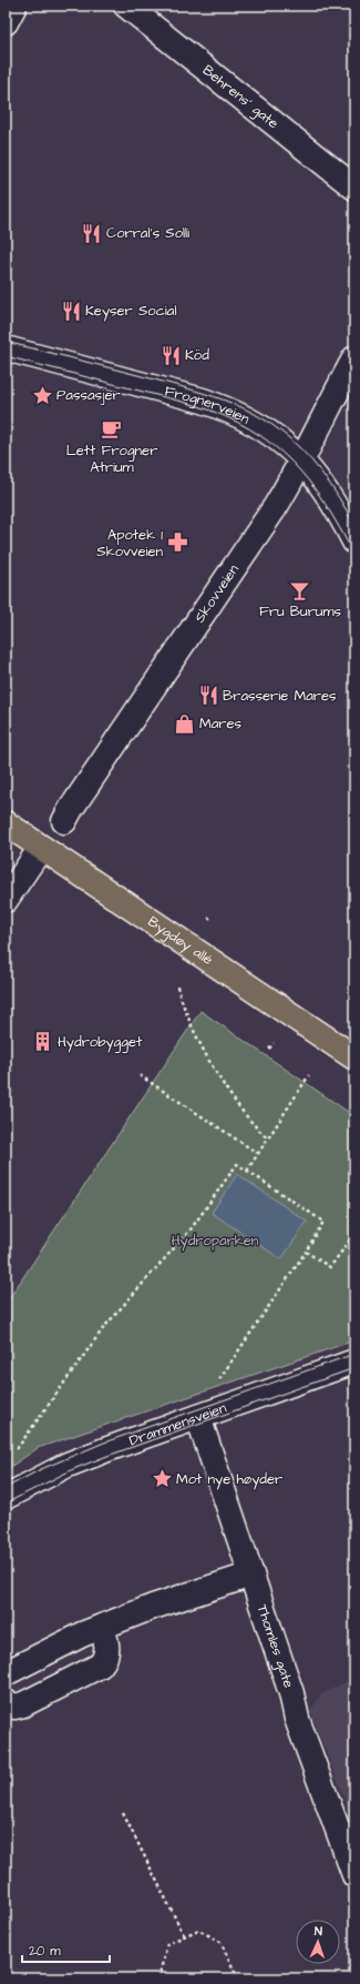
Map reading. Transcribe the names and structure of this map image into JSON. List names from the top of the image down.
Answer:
{
  "streets": {
    "main road": ["Bygdøy allé"],
    "street": [
      "Behrens’ gate",
      "Frognerveien",
      "Skovveien",
      "Drammensveien",
      "Thomles gate"
    ]
  },
  "crossings": [
    ["Frognerveien", "Skovveien"],
    ["Drammensveien", "Thomles gate"]
  ],
  "parks": ["Hydroparken"],
  "places": {
    "restaurant": [
      "Corral's Solli",
      "Keyser Social",
      "Köd",
      "Brasserie Mares"
    ],
    "place": ["Passasjer", "Mot nye høyder"],
    "cafe": ["Lett Frogner Atrium"],
    "pharmacy": ["Apotek 1 Skovveien"],
    "bar": ["Fru Burums"],
    "shop": ["Mares"],
    "building": ["Hydrobygget"]
  },
  "scale_bar": "20 m",
  "north": "top"
}
